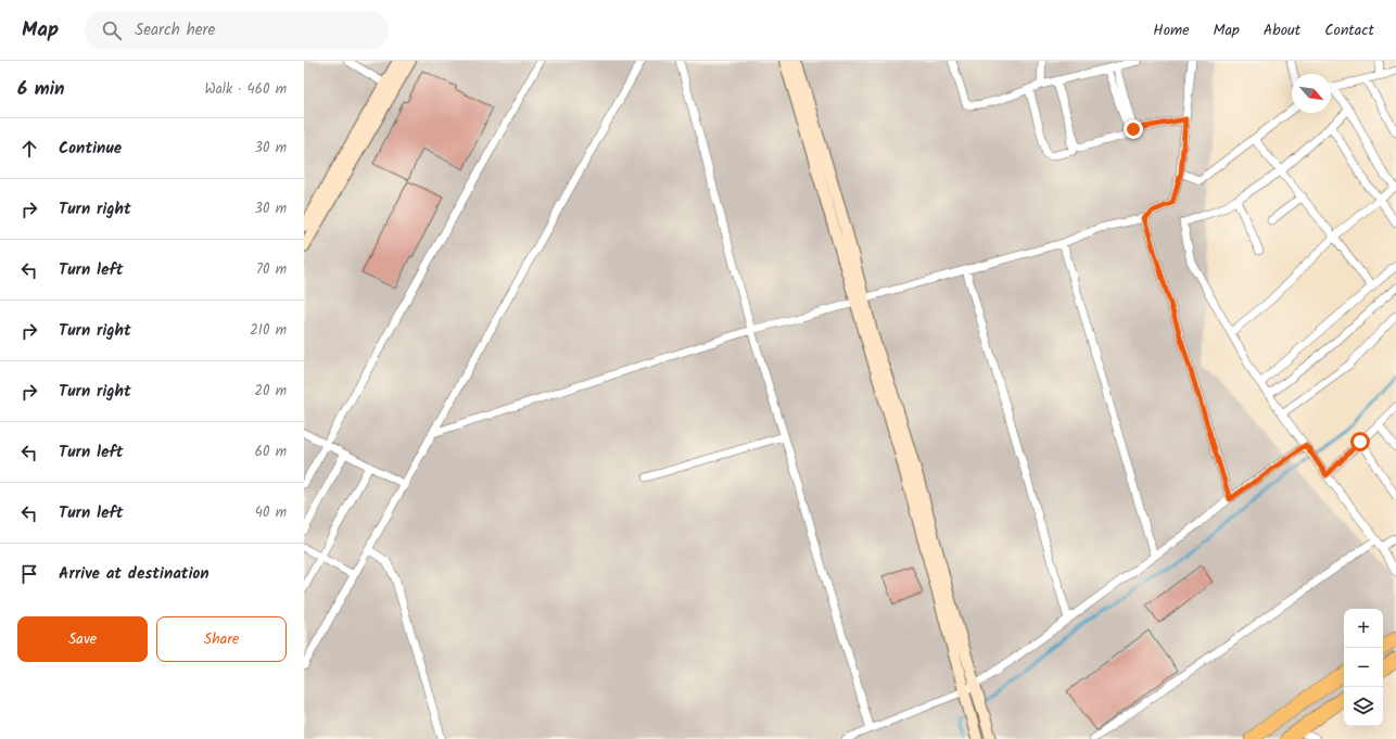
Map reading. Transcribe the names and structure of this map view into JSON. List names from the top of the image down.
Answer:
{
  "north": "bottom right",
  "page": {
    "header": "Map",
    "search": "Search here",
    "nav": [
      "Home",
      "Map",
      "About",
      "Contact"
    ],
    "heading": ["6 min", "Walk · 460 m"],
    "list": [
      ["Continue", "30 m"],
      ["Turn right", "30 m"],
      ["Turn left", "70 m"],
      ["Turn right", "210 m"],
      ["Turn right", "20 m"],
      ["Turn left", "60 m"],
      ["Turn left", "40 m"],
      "Arrive at destination"
    ],
    "buttons": ["Save", "Share"],
    "map_buttons": ["+", "−"]
  }
}
